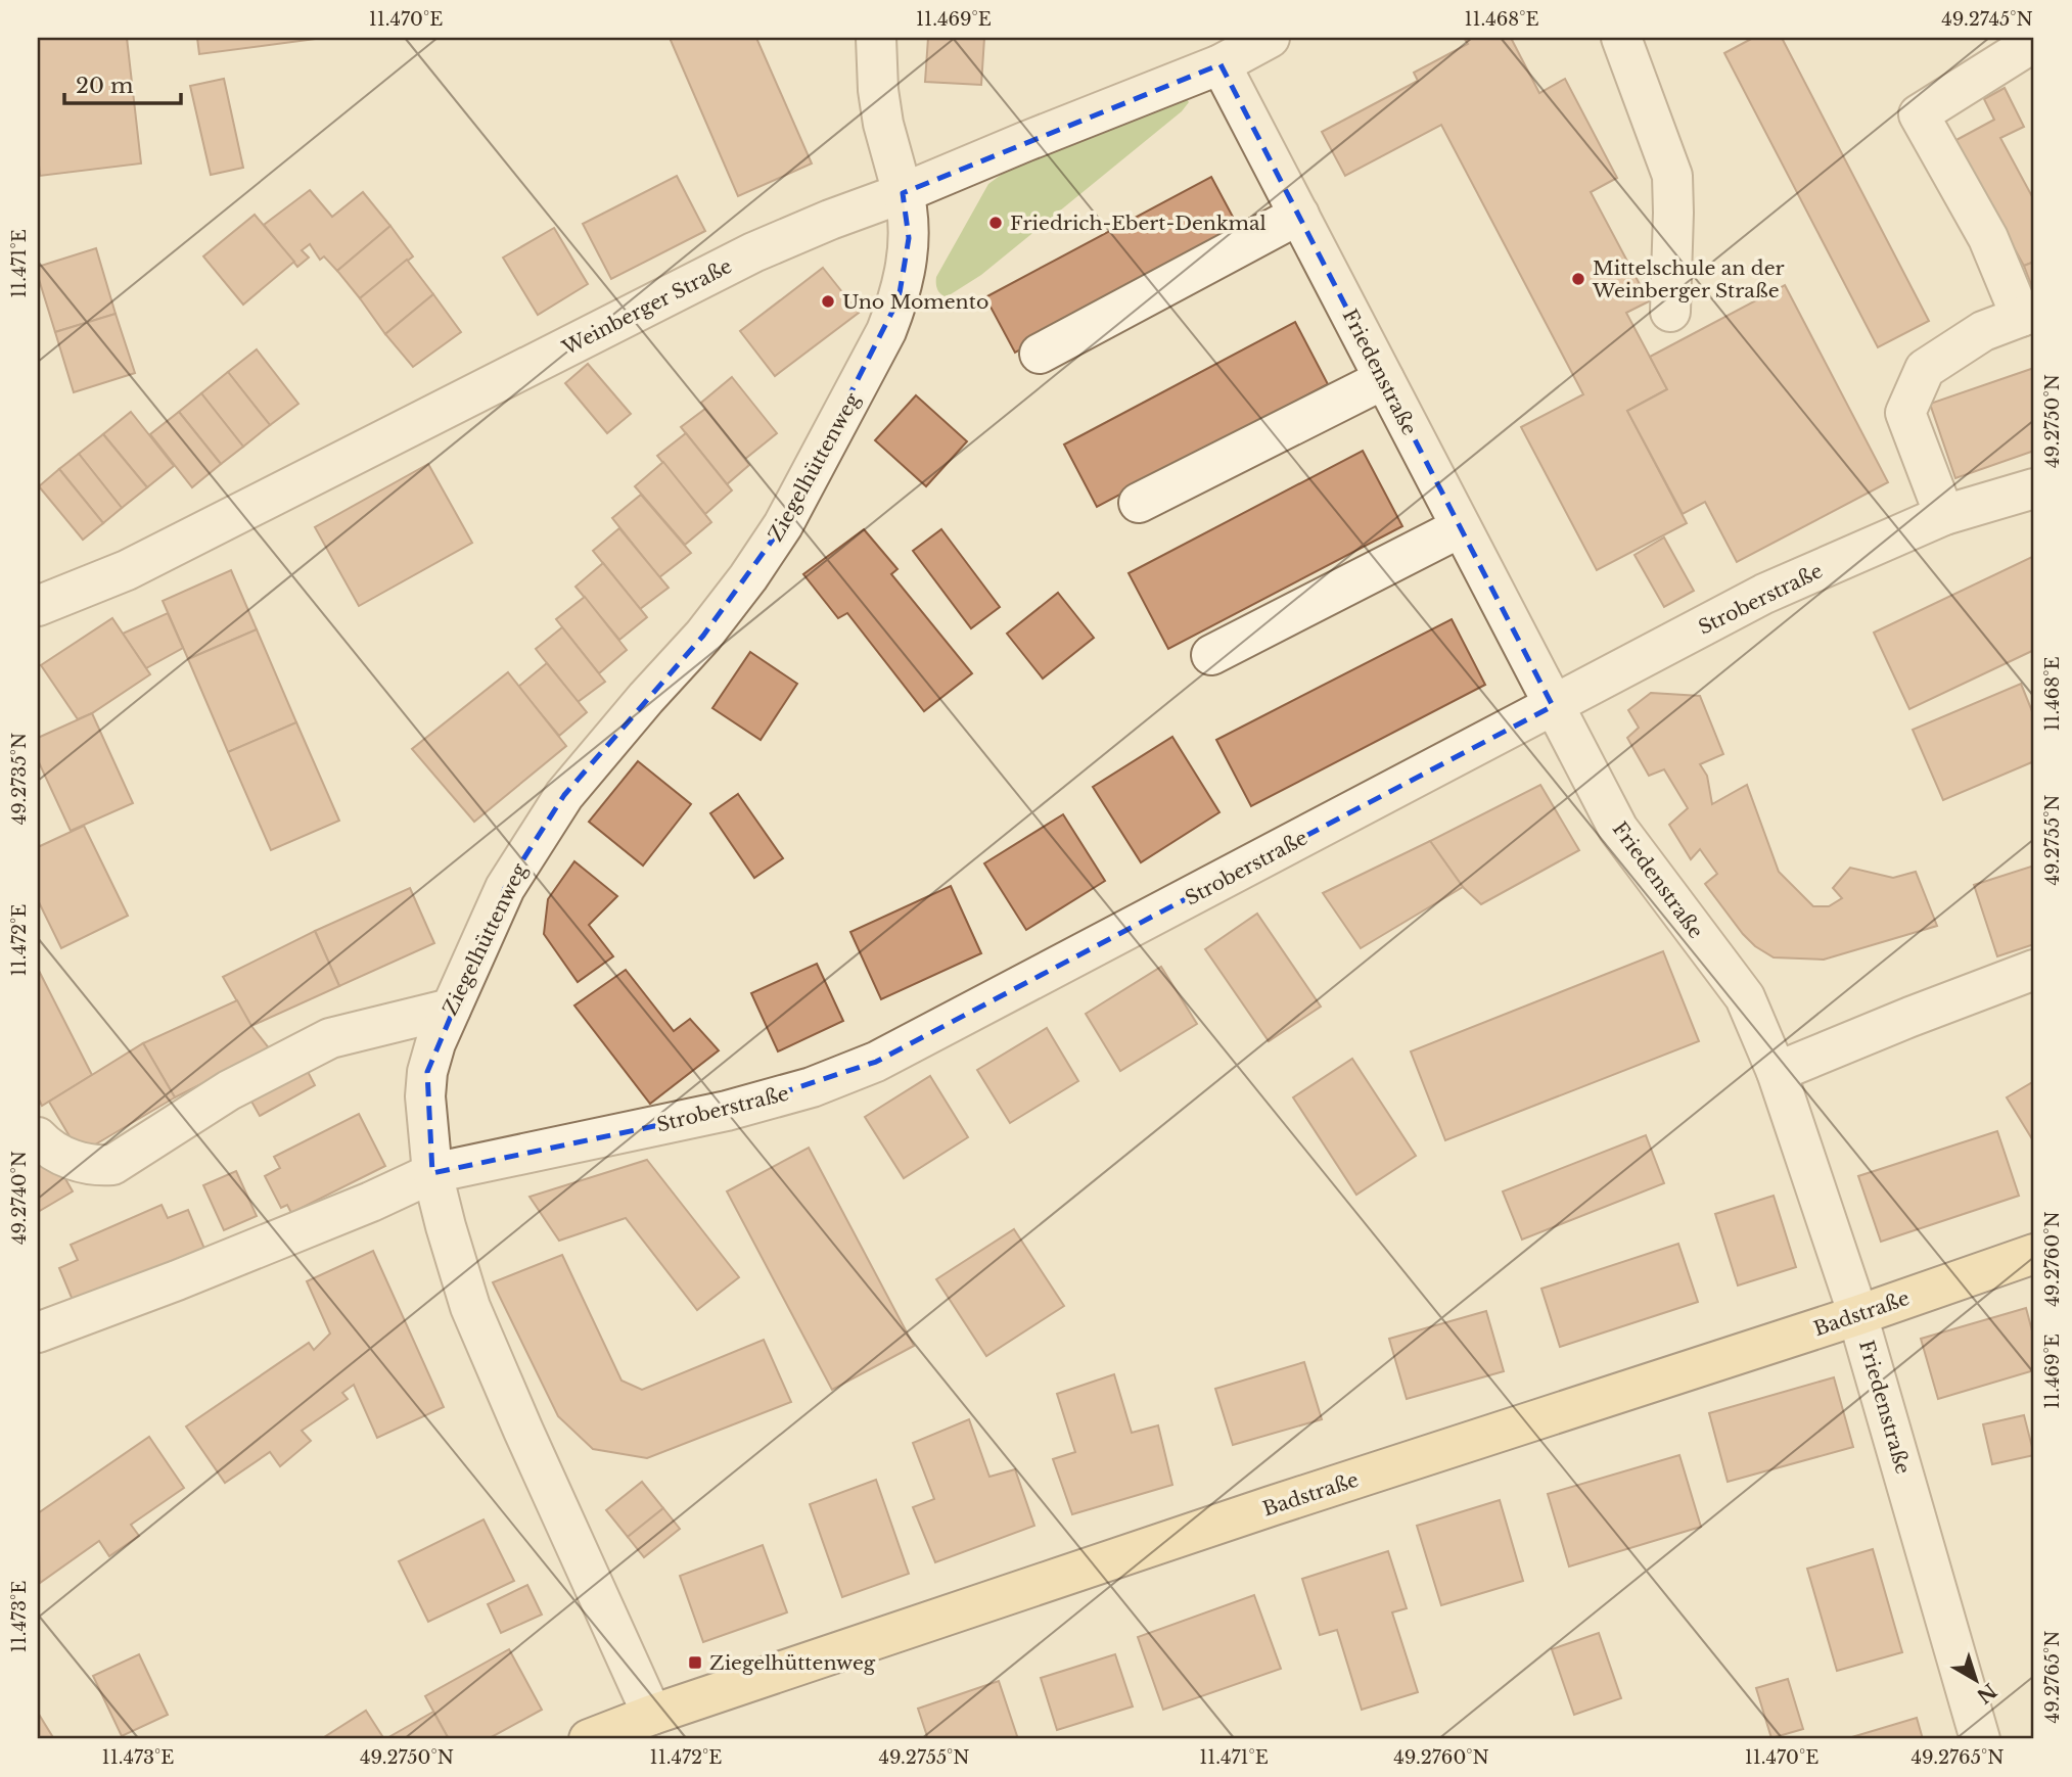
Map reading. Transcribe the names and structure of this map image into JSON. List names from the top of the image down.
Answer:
{
  "streets": {
    "main road": ["Badstraße"],
    "street": [
      "Weinberger Straße",
      "Friedenstraße",
      "Ziegelhüttenweg",
      "Stroberstraße"
    ]
  },
  "crossings": [
    ["Weinberger Straße", "Friedenstraße"],
    ["Weinberger Straße", "Ziegelhüttenweg"],
    ["Friedenstraße", "Stroberstraße"],
    ["Friedenstraße", "Badstraße"],
    ["Ziegelhüttenweg", "Stroberstraße"],
    ["Ziegelhüttenweg", "Badstraße"]
  ],
  "places": {
    "other": ["Friedrich-Ebert-Denkmal", "Mittelschule an der Weinberger Straße", "Uno Momento"],
    "transit": ["Ziegelhüttenweg"]
  },
  "scale_bar": "20 m",
  "north": "bottom right",
  "coordinates": [
    "11.470°E",
    "11.469°E",
    "11.468°E",
    "49.2745°N",
    "11.471°E",
    "49.2750°N",
    "49.2735°N",
    "49.2755°N",
    "11.472°E",
    "49.2740°N",
    "49.2760°N",
    "11.473°E",
    "49.2765°N"
  ]
}
